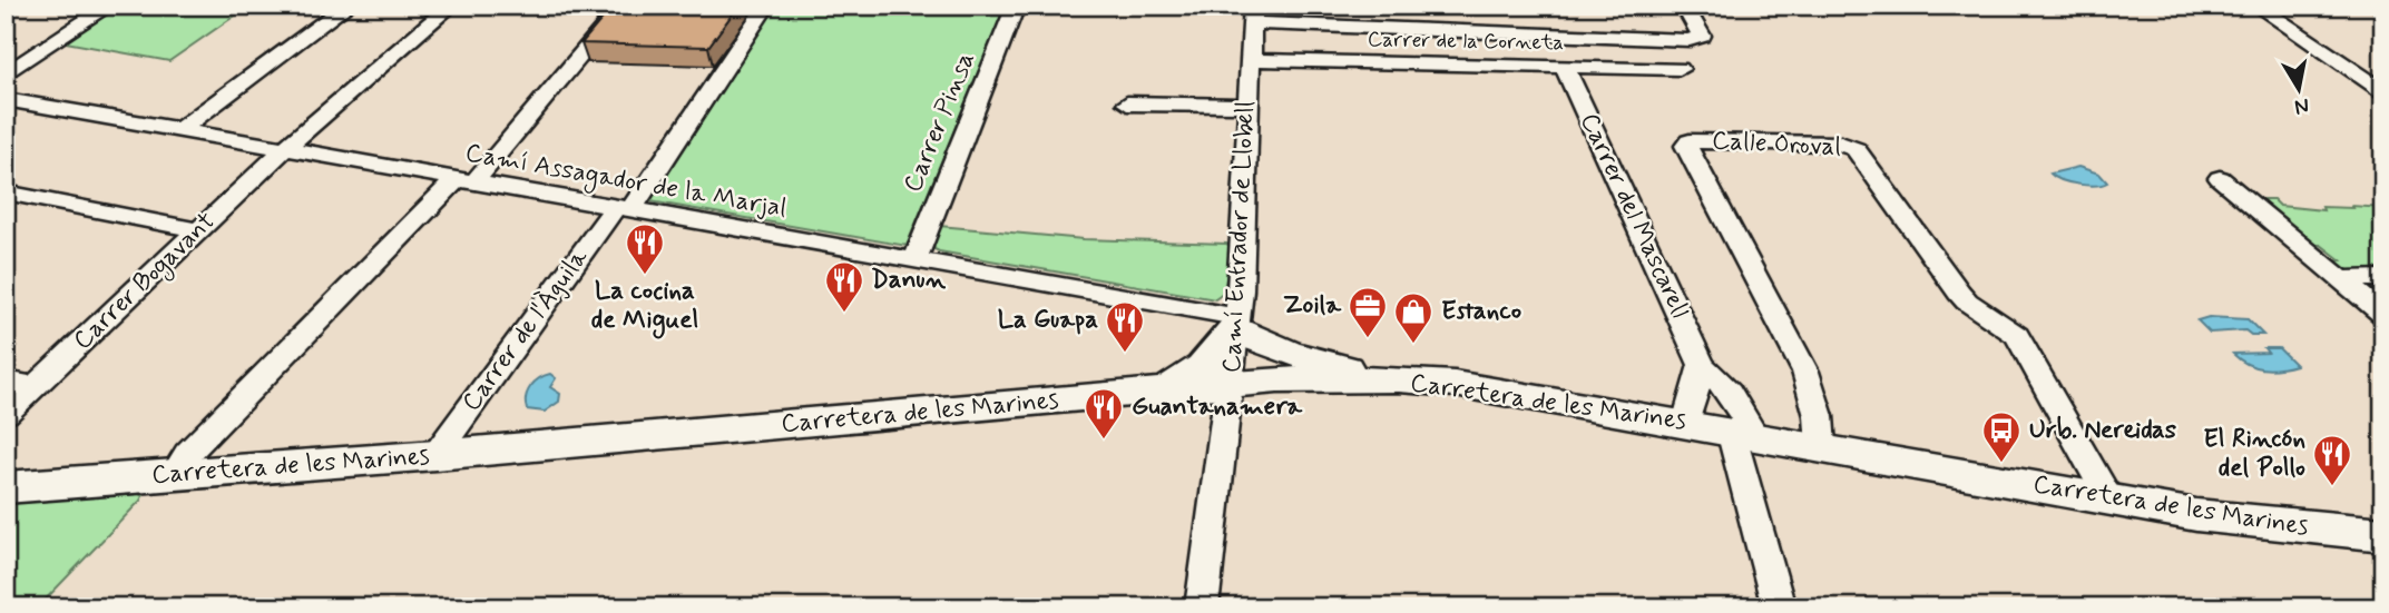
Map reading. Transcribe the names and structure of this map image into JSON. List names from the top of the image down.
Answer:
{
  "streets": {
    "main road": ["Carretera de les Marines"],
    "street": [
      "Carrer de la Corneta",
      "Carrer Pinsa",
      "Calle Oroval",
      "Camí Assagador de la Marjal",
      "Carrer del Mascarell",
      "Camí Entrador de Llobell",
      "Carrer Bogavant",
      "Carrer de l'Àguila"
    ]
  },
  "crossings": [
    ["Carrer de la Corneta", "Carrer del Mascarell"],
    ["Carrer de la Corneta", "Camí Entrador de Llobell"],
    ["Carrer Pinsa", "Camí Assagador de la Marjal"],
    ["Calle Oroval", "Carretera de les Marines"],
    ["Camí Assagador de la Marjal", "Camí Entrador de Llobell"],
    ["Camí Assagador de la Marjal", "Carrer Bogavant"],
    ["Camí Assagador de la Marjal", "Carrer de l'Àguila"],
    ["Carrer del Mascarell", "Carretera de les Marines"],
    ["Camí Entrador de Llobell", "Carretera de les Marines"],
    ["Carrer de l'Àguila", "Carretera de les Marines"]
  ],
  "places": {
    "restaurant": [
      "La cocina de Miguel",
      "Danun",
      "La Guapa",
      "Guantanamera",
      "El Rincón del Pollo"
    ],
    "office": ["Zoila"],
    "shop": ["Estanco"],
    "bus stop": ["Urb. Nereidas"]
  },
  "north": "bottom"
}
